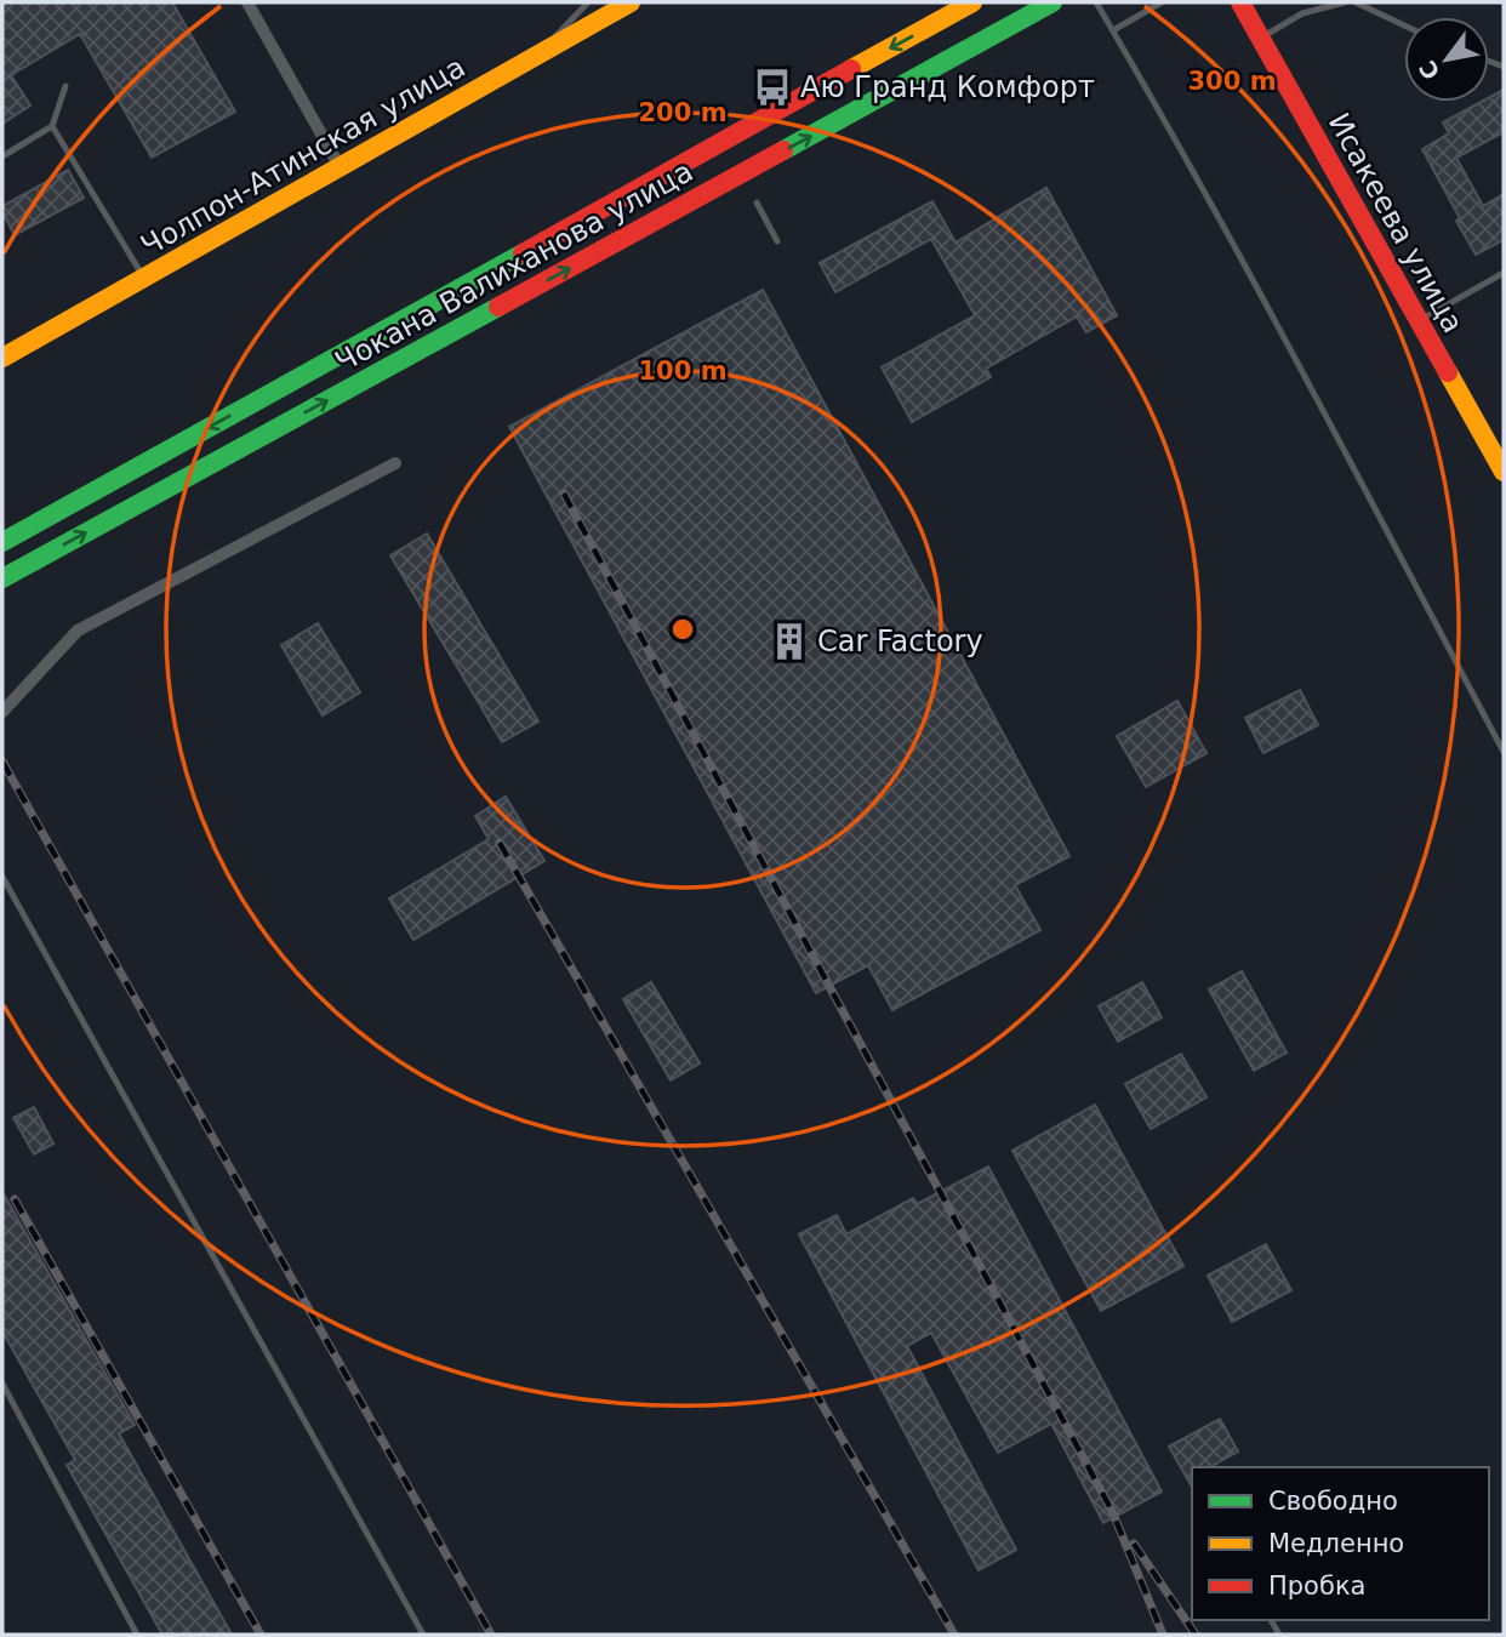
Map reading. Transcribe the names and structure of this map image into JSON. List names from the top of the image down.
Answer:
{
  "streets": {
    "main road": ["Чолпон-Атинская улица", "Исакеева улица", "Чокана Валиханова улица"]
  },
  "places": {
    "bus stop": ["Аю Гранд Комфорт"],
    "building": ["Car Factory"]
  },
  "legend": ["Свободно", "Медленно", "Пробка"],
  "north": "bottom left",
  "rings": ["300 m", "200 m", "100 m"]
}
